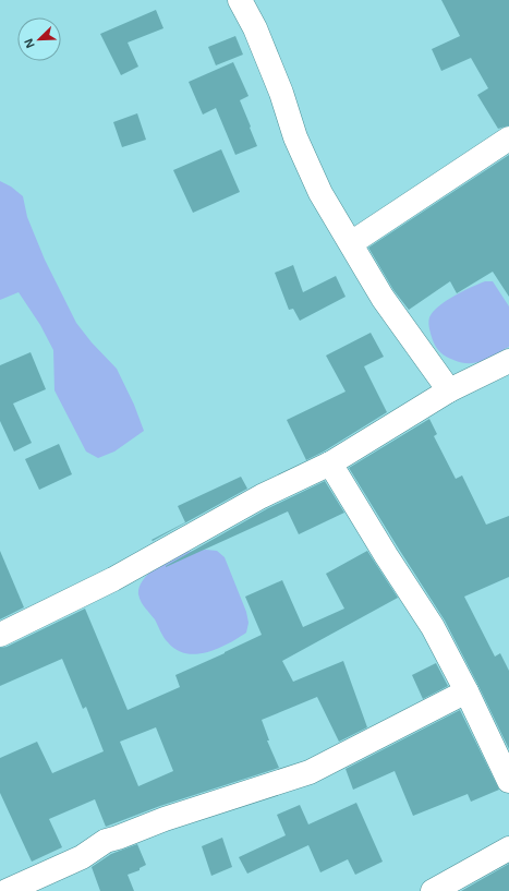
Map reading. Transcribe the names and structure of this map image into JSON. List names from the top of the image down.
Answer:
{
  "north": "bottom left"
}
